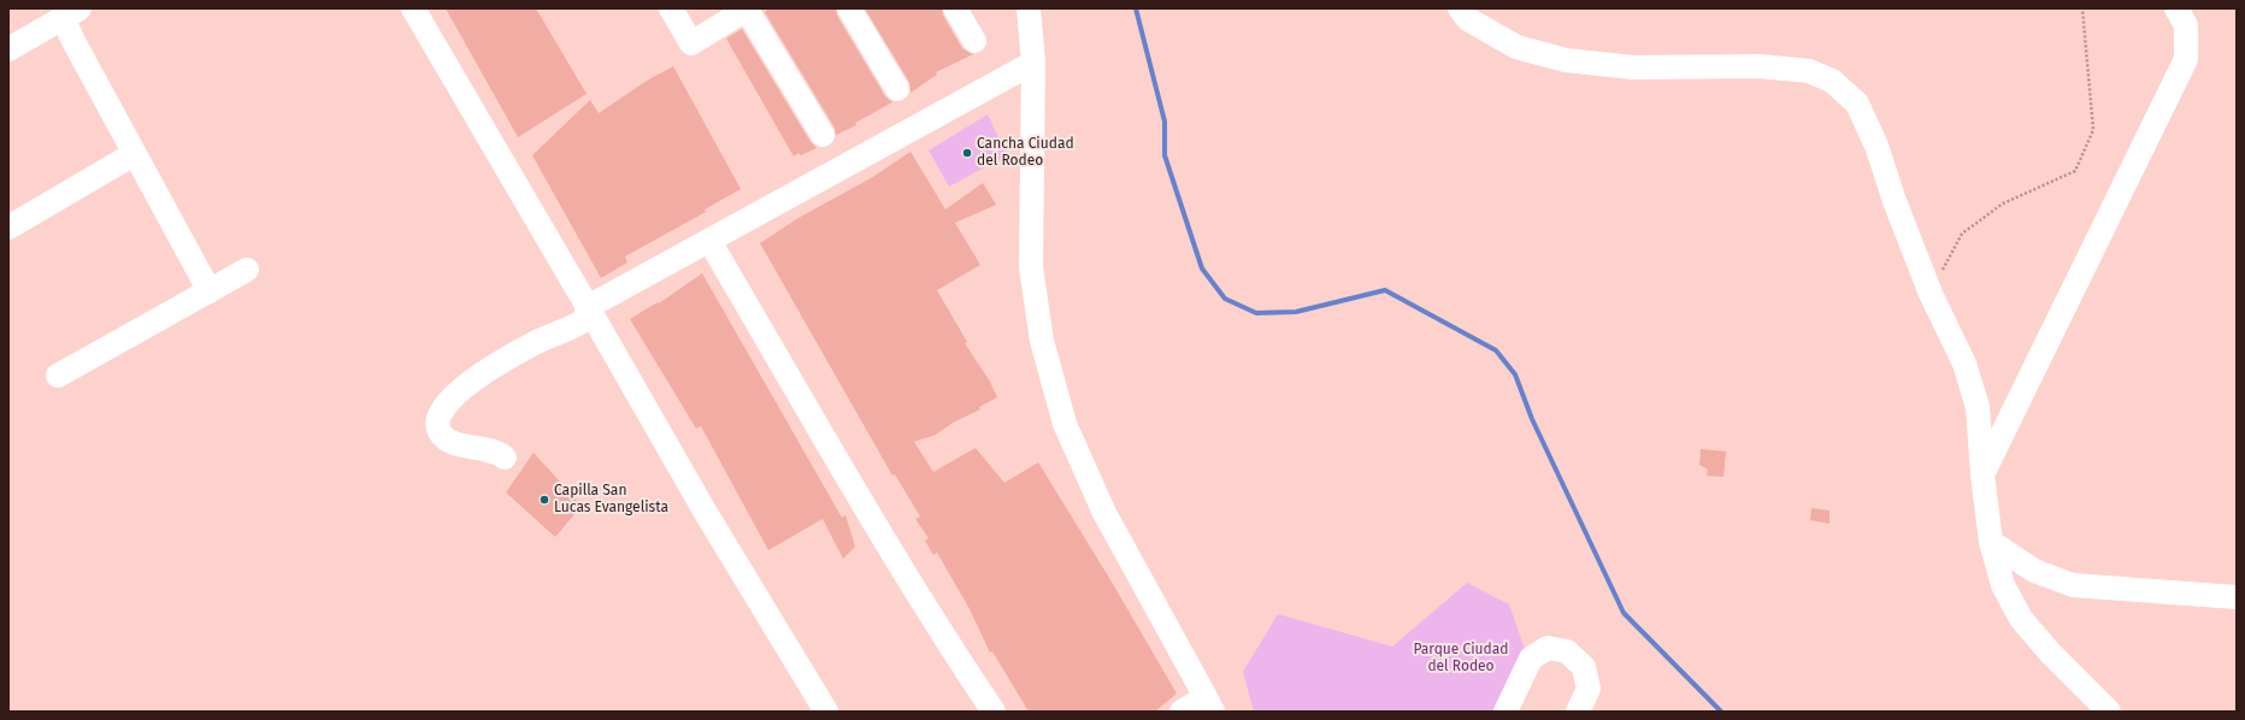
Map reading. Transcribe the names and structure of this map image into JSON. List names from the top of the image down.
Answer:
{
  "parks": ["Parque Ciudad del Rodeo"],
  "places": ["Cancha Ciudad del Rodeo", "Capilla San Lucas Evangelista"]
}
